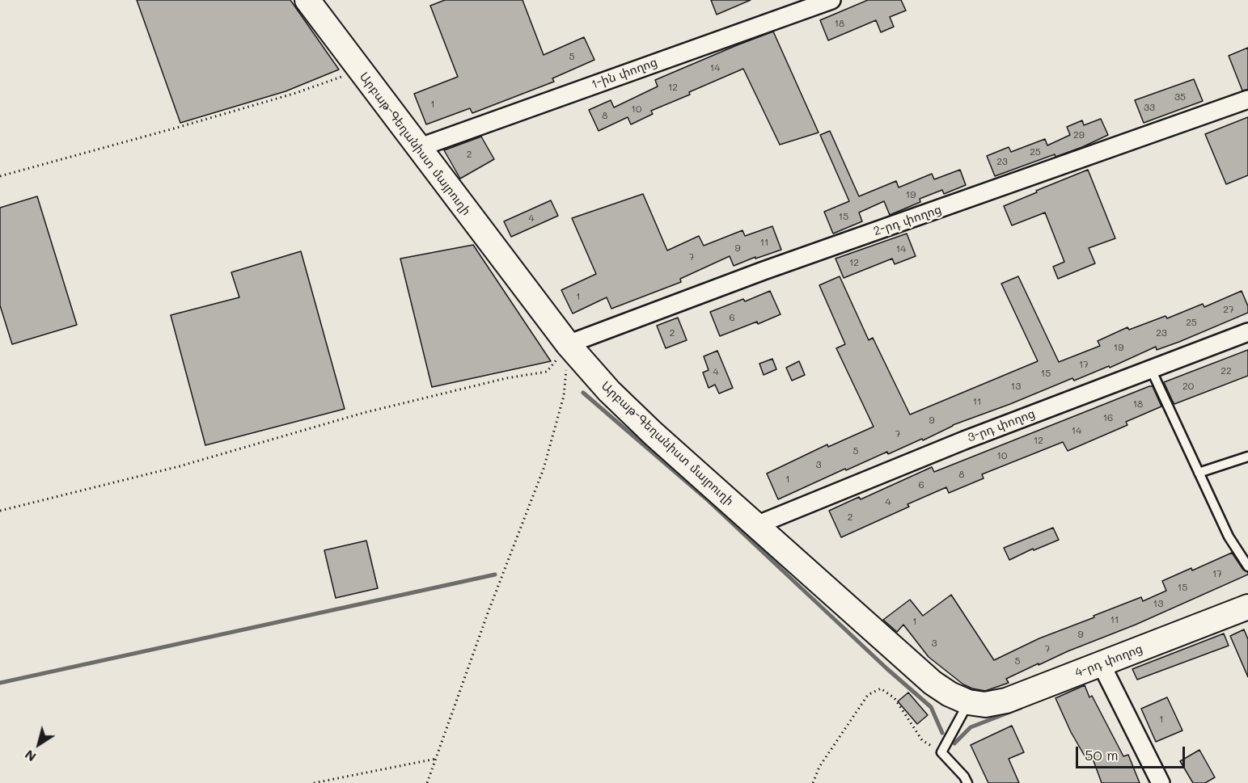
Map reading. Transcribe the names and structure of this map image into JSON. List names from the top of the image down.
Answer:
{
  "streets": {
    "main road": ["Արբաթ-Գեղանիստ մայրուղի", "4-րդ փողոց"],
    "street": ["1-ին փողոց", "2-րդ փողոց", "3-րդ փողոց"]
  },
  "crossings": [
    ["1-ին փողոց", "Արբաթ-Գեղանիստ մայրուղի"],
    ["Արբաթ-Գեղանիստ մայրուղի", "2-րդ փողոց"],
    ["Արբաթ-Գեղանիստ մայրուղի", "3-րդ փողոց"],
    ["Արբաթ-Գեղանիստ մայրուղի", "4-րդ փողոց"]
  ],
  "house_numbers": [
    "18",
    "5",
    "14",
    "12",
    "35",
    "1",
    "33",
    "10",
    "8",
    "29",
    "25",
    "2",
    "23",
    "19",
    "15",
    "4",
    "11",
    "9",
    "14",
    "7",
    "12",
    "1",
    "27",
    "6",
    "25",
    "2",
    "23",
    "19",
    "17",
    "22",
    "4",
    "15",
    "13",
    "20",
    "11",
    "18",
    "16",
    "9",
    "14",
    "7",
    "12",
    "5",
    "10",
    "3",
    "8",
    "1",
    "6",
    "4",
    "2",
    "17",
    "15",
    "13",
    "11",
    "1",
    "9",
    "3",
    "7",
    "5",
    "1"
  ],
  "scale_bar": "50 m",
  "north": "bottom left"
}
